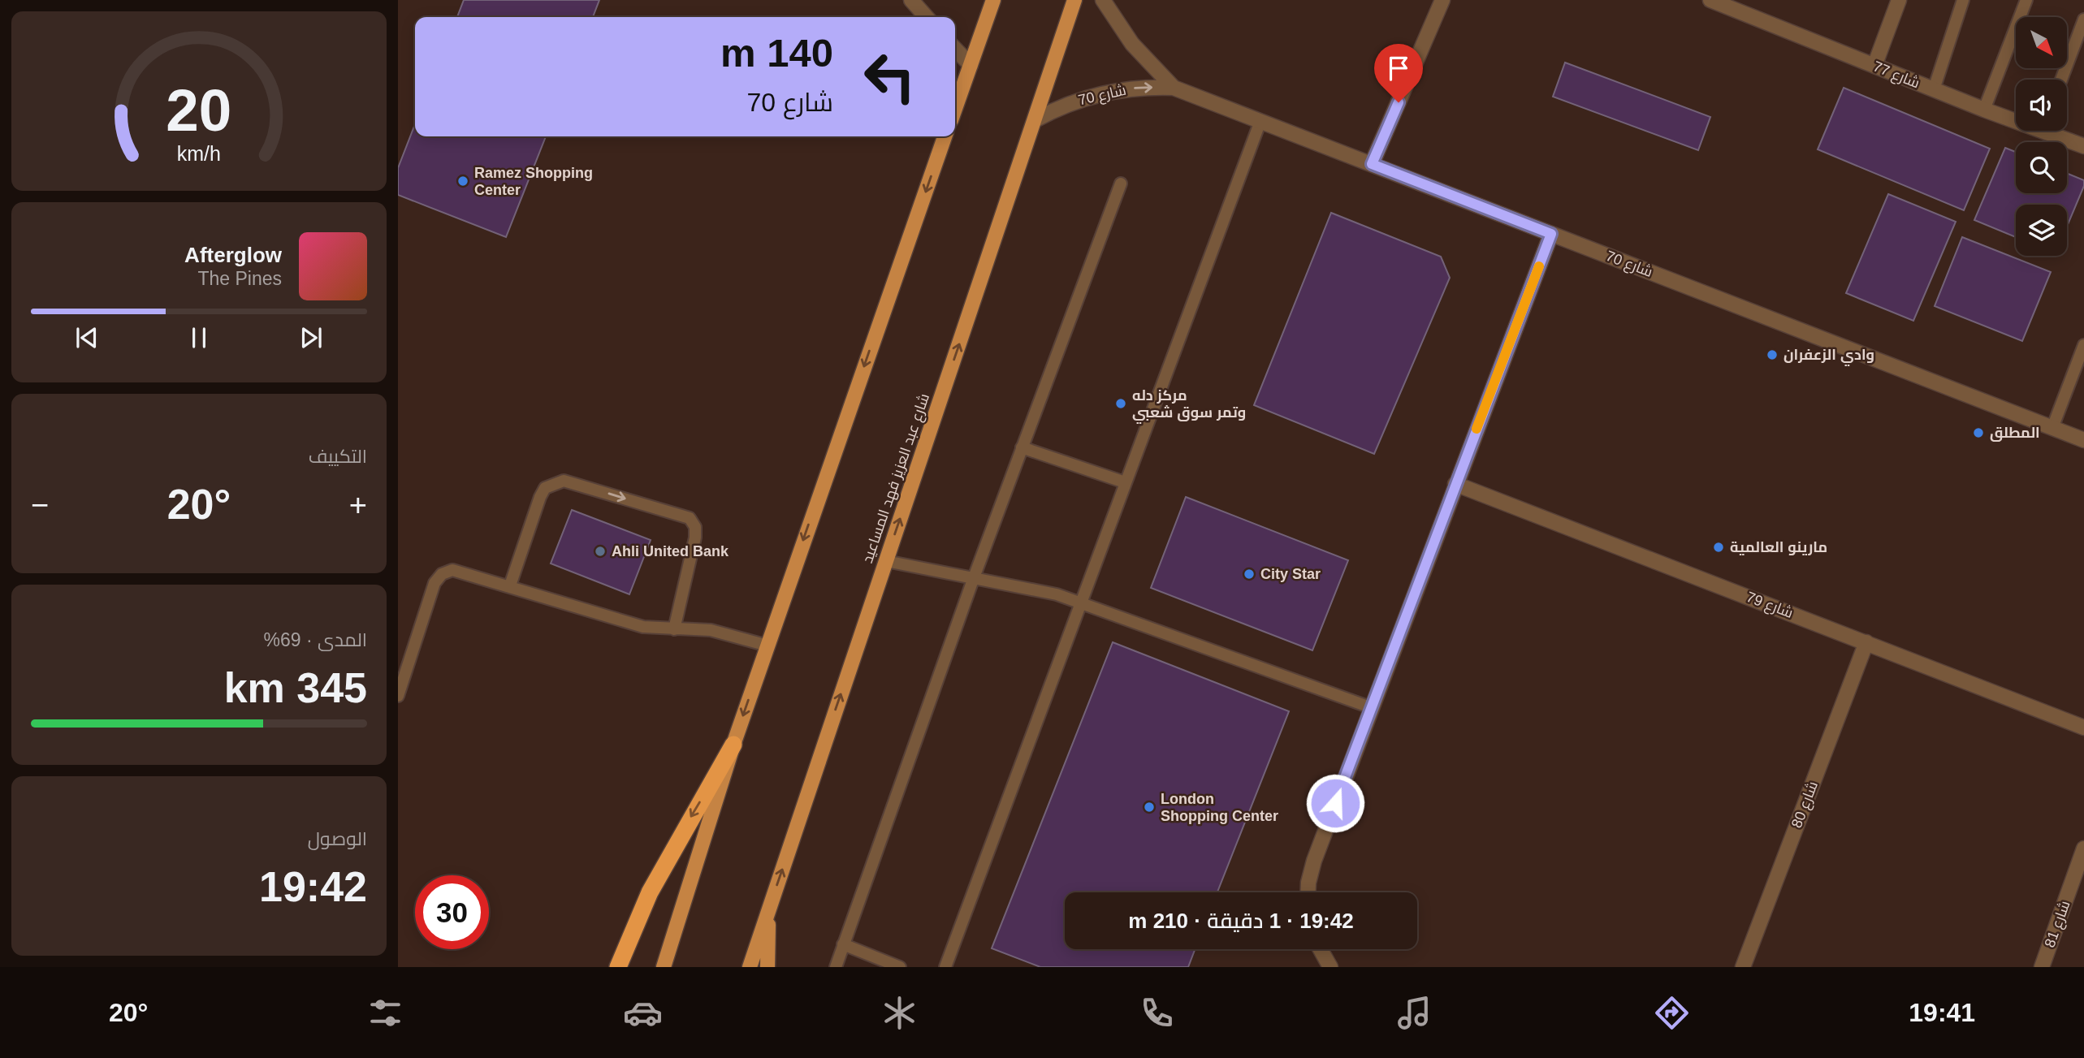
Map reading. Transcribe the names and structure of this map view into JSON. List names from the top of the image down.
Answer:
{
  "streets": {
    "main road": ["شارع عبد العزيز فهد المساعيد"],
    "street": [
      "شارع 77",
      "شارع 70",
      "شارع 79",
      "شارع 80",
      "شارع 81"
    ]
  },
  "crossings": [
    ["شارع 70", "شارع عبد العزيز فهد المساعيد"],
    ["شارع 79", "شارع 80"]
  ],
  "places": [
    "Ramez Shopping Center",
    "وادي الزعفران",
    "مركز دله وتمر سوق شعبي",
    "المطلق",
    "مارينو العالمية",
    "Ahli United Bank",
    "City Star",
    "London Shopping Center"
  ],
  "north": "bottom right",
  "page": {
    "turn": ["140 m", "شارع 70"],
    "song": ["Afterglow", "The Pines"],
    "tile": [
      "التكييف",
      ["المدى · 69%", "345 km"],
      ["الوصول", "19:42"]
    ],
    "heat": ["−", "20°", "+"],
    "limit": "30",
    "trip": "19:42 · 1 دقيقة · 210 m",
    "tabs": ["19:41", "20°"],
    "gauge": ["20", "km/h"]
  }
}
